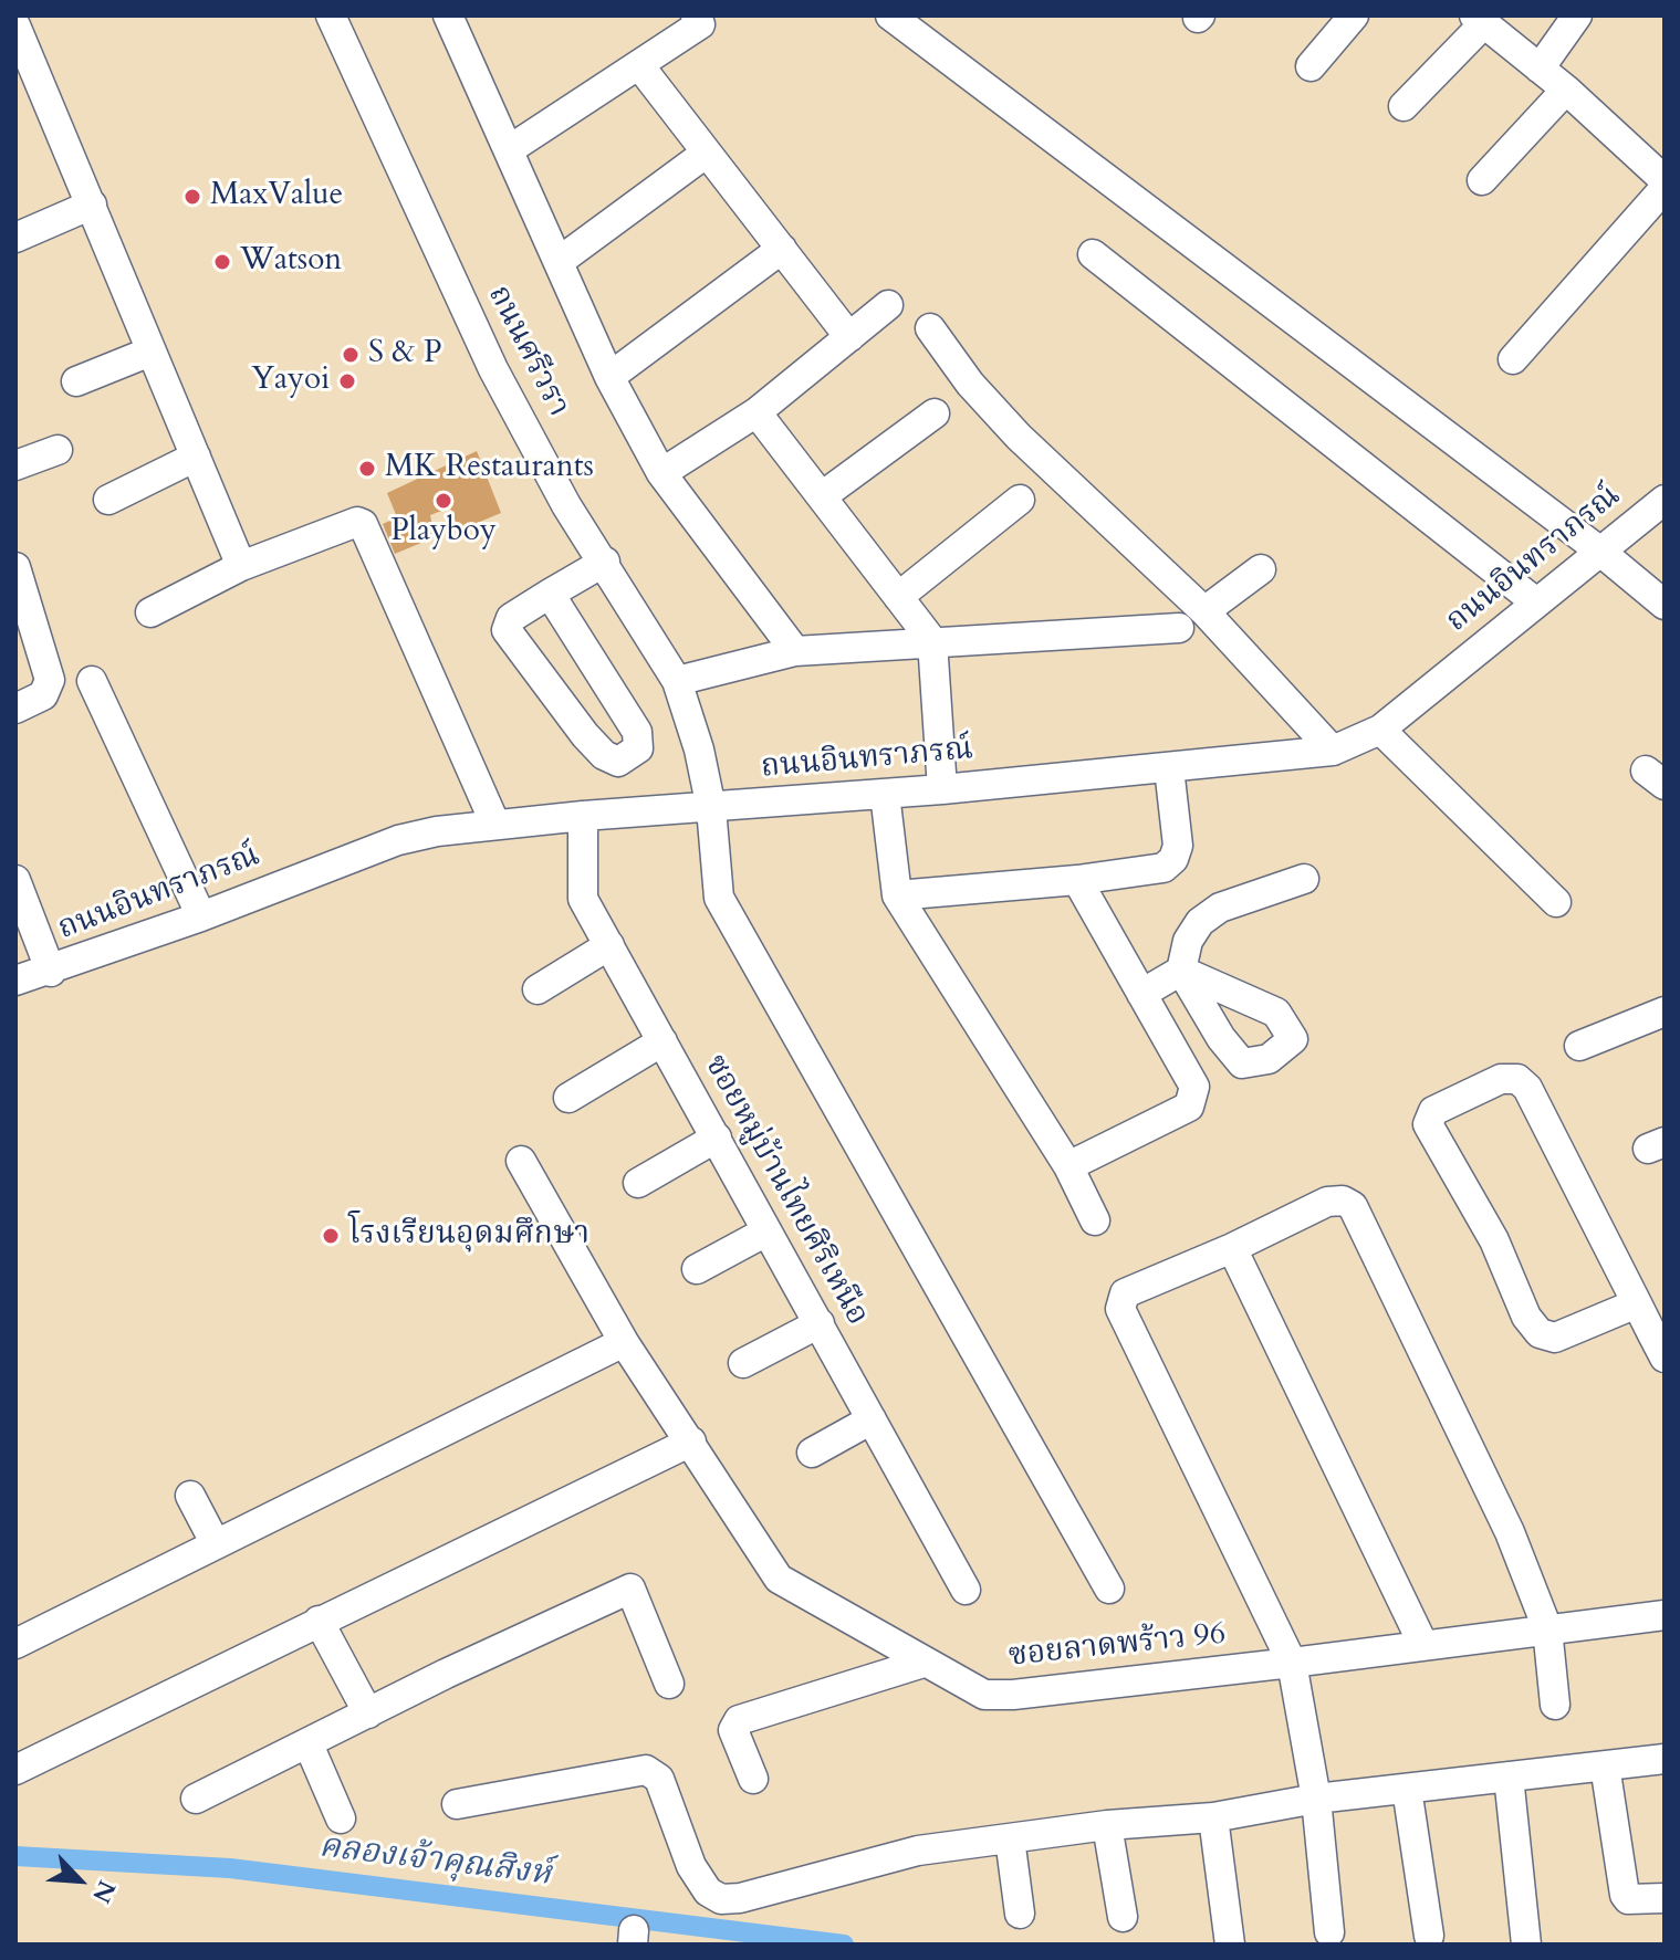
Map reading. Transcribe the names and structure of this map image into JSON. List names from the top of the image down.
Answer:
{
  "streets": {
    "street": [
      "ถนนศรีวรา",
      "ถนนอินทราภรณ์",
      "ซอยหมู่บ้านไทยศิริเหนือ",
      "ซอยลาดพร้าว 96"
    ]
  },
  "crossings": [
    ["ถนนศรีวรา", "ถนนอินทราภรณ์"],
    ["ถนนอินทราภรณ์", "ซอยหมู่บ้านไทยศิริเหนือ"]
  ],
  "water": ["คลองเจ้าคุณสิงห์"],
  "places": [
    "MaxValue",
    "Watson",
    "S & P",
    "Yayoi",
    "MK Restaurants",
    "Playboy",
    "โรงเรียนอุดมศึกษา"
  ],
  "north": "bottom right"
}
